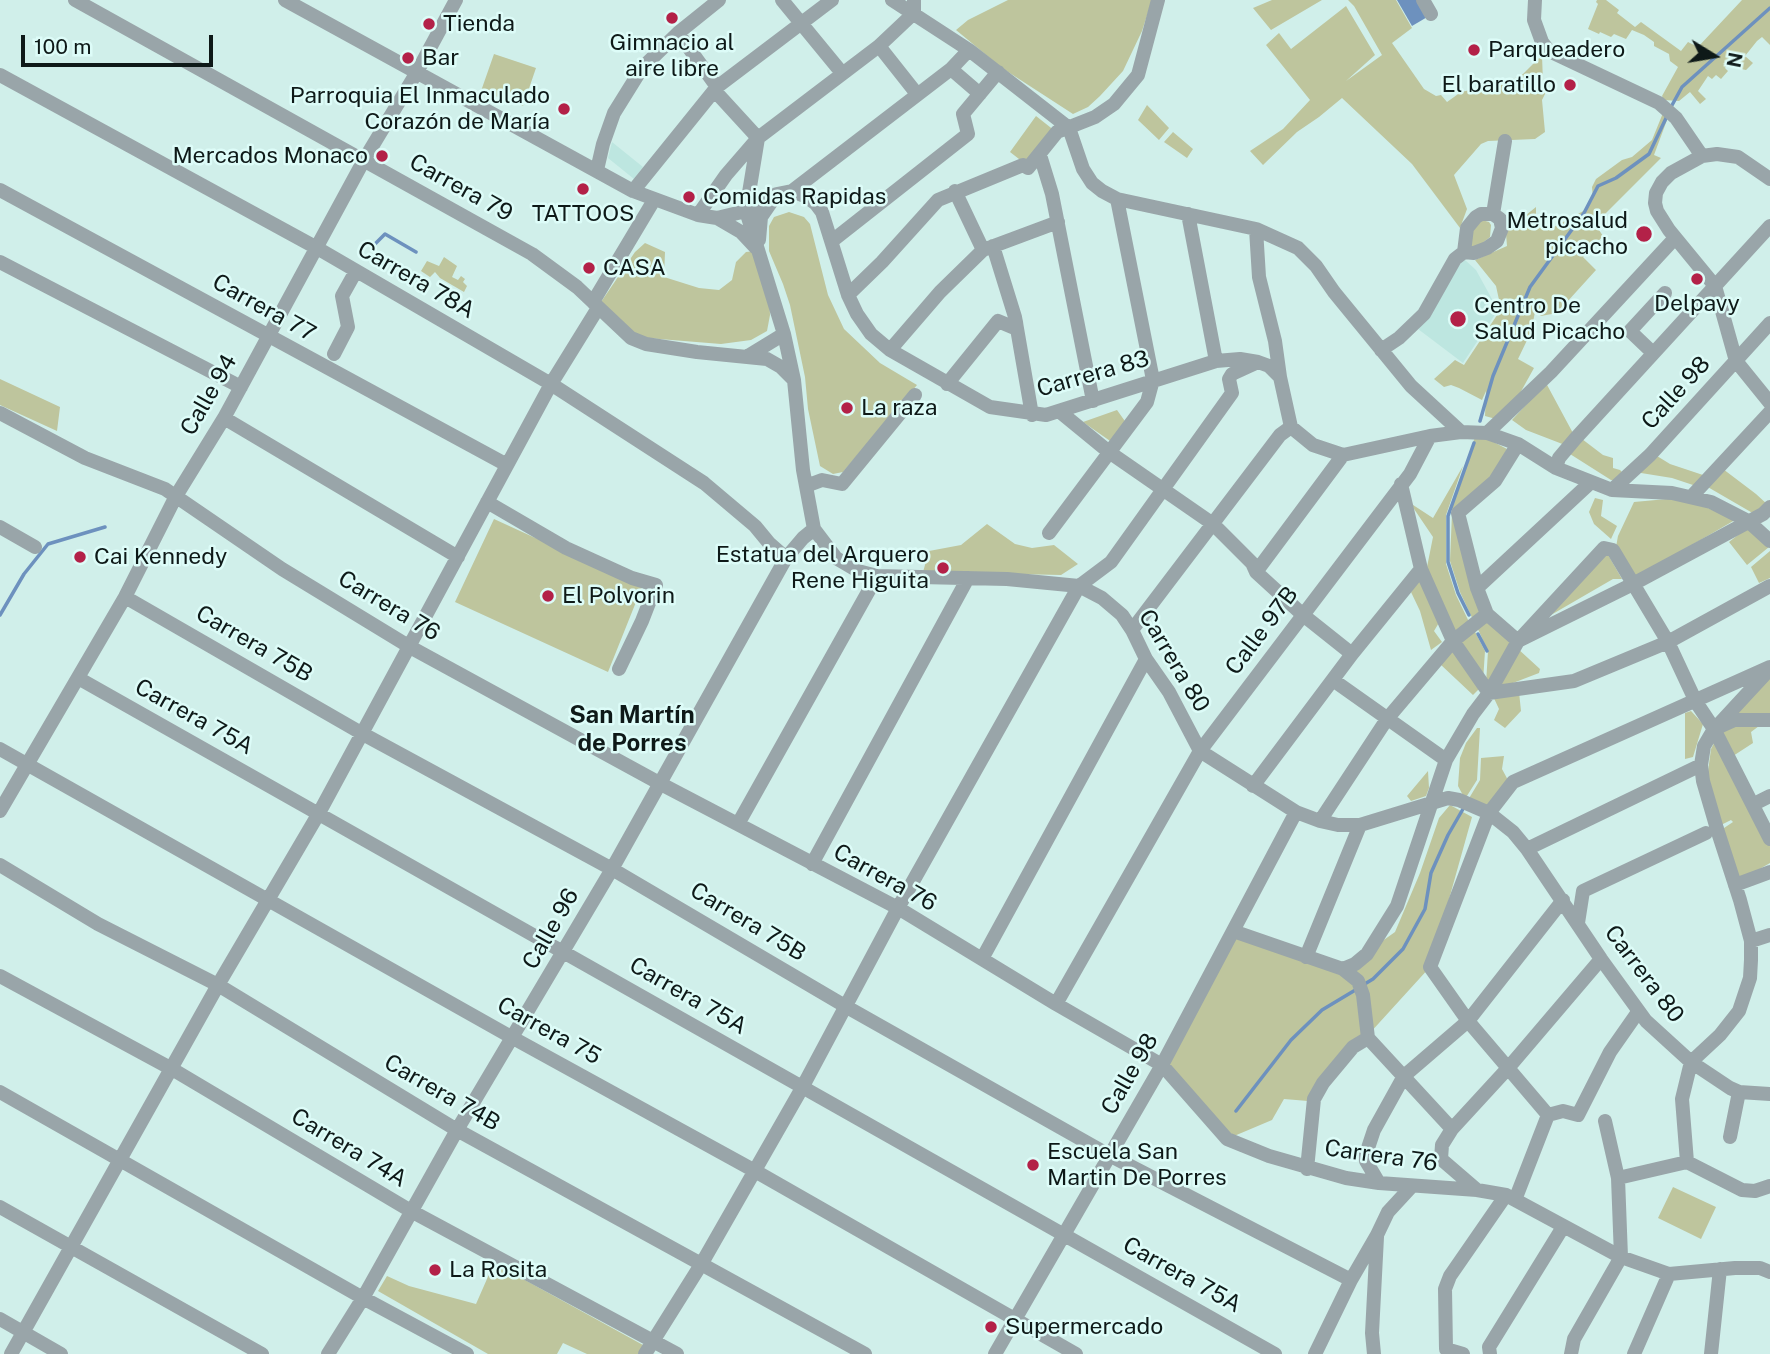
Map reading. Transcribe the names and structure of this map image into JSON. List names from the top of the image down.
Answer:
{
  "streets": {
    "street": [
      "Carrera 79",
      "Carrera 78A",
      "Carrera 77",
      "Carrera 83",
      "Calle 98",
      "Calle 94",
      "Carrera 76",
      "Calle 97B",
      "Carrera 75B",
      "Carrera 80",
      "Carrera 75A",
      "Calle 96",
      "Carrera 75",
      "Carrera 74B",
      "Carrera 74A"
    ]
  },
  "crossings": [
    ["Carrera 79", "Calle 94"],
    ["Carrera 79", "Carrera 80"],
    ["Carrera 78A", "Calle 94"],
    ["Carrera 78A", "Calle 96"],
    ["Carrera 77", "Calle 94"],
    ["Calle 98", "Carrera 76"],
    ["Calle 98", "Carrera 75B"],
    ["Calle 98", "Carrera 80"],
    ["Calle 98", "Carrera 75A"],
    ["Calle 98", "Carrera 75"],
    ["Calle 94", "Carrera 76"],
    ["Calle 94", "Carrera 75B"],
    ["Calle 94", "Carrera 75A"],
    ["Calle 94", "Carrera 75"],
    ["Carrera 76", "Calle 97B"],
    ["Carrera 76", "Calle 96"],
    ["Calle 97B", "Carrera 80"],
    ["Carrera 75B", "Calle 96"],
    ["Carrera 80", "Calle 96"],
    ["Carrera 75A", "Calle 96"],
    ["Calle 96", "Carrera 75"],
    ["Calle 96", "Carrera 74B"],
    ["Calle 96", "Carrera 74A"]
  ],
  "districts": ["San Martín de Porres"],
  "places": [
    "Gimnacio al aire libre",
    "Tienda",
    "Parqueadero",
    "Bar",
    "El baratillo",
    "Parroquia El Inmaculado Corazón de María",
    "Mercados Monaco",
    "TATTOOS",
    "Comidas Rapidas",
    "Metrosalud picacho",
    "CASA",
    "Delpavy",
    "Centro De Salud Picacho",
    "La raza",
    "Cai Kennedy",
    "Estatua del Arquero Rene Higuita",
    "El Polvorin",
    "Escuela San Martin De Porres",
    "La Rosita",
    "Supermercado"
  ],
  "scale_bar": "100 m",
  "north": "right"
}
